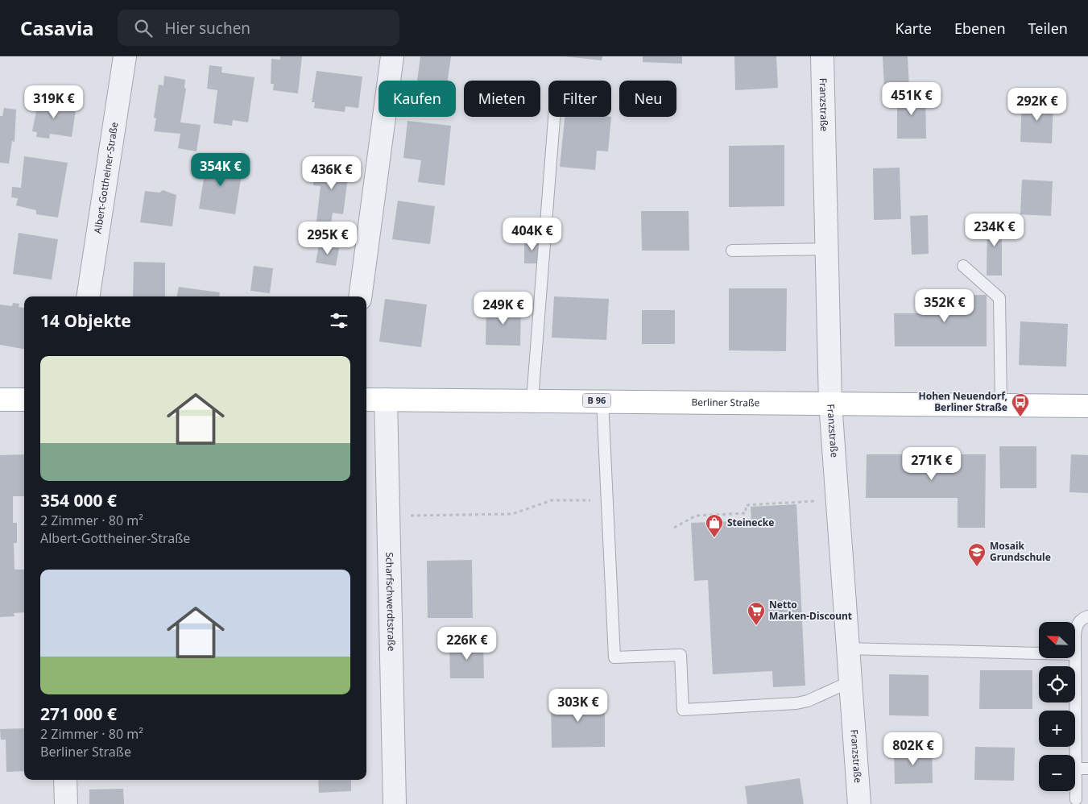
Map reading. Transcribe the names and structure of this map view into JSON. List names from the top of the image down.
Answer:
{
  "streets": {
    "main road": ["B 96", "Berliner Straße"],
    "street": ["Franzstraße", "Albert-Gottheiner-Straße", "Scharfschwerdtstraße"]
  },
  "crossings": [
    ["Franzstraße", "Berliner Straße"],
    ["Berliner Straße", "Scharfschwerdtstraße"]
  ],
  "places": {
    "bus stop": ["Hohen Neuendorf, Berliner Straße"],
    "shop": ["Steinecke"],
    "school or university": ["Mosaik Grundschule"],
    "supermarket": ["Netto Marken-Discount"]
  },
  "north": "top left",
  "page": {
    "header": "Casavia",
    "search": "Hier suchen",
    "nav": ["Karte", "Ebenen", "Teilen"],
    "chip": [
      "Kaufen",
      "Mieten",
      "Filter",
      "Neu"
    ],
    "price": [
      "451K €",
      "319K €",
      "292K €",
      "354K €",
      "436K €",
      "234K €",
      "404K €",
      "295K €",
      "352K €",
      "249K €",
      "271K €",
      "226K €",
      "303K €",
      "802K €"
    ],
    "heading": "14 Objekte",
    "list": [
      {
        "name": "354 000 €",
        "note": "2 Zimmer · 80 m² · Albert-Gottheiner-Straße"
      },
      {
        "name": "271 000 €",
        "note": "2 Zimmer · 80 m² · Berliner Straße"
      }
    ],
    "map_buttons": ["+", "−"]
  }
}
